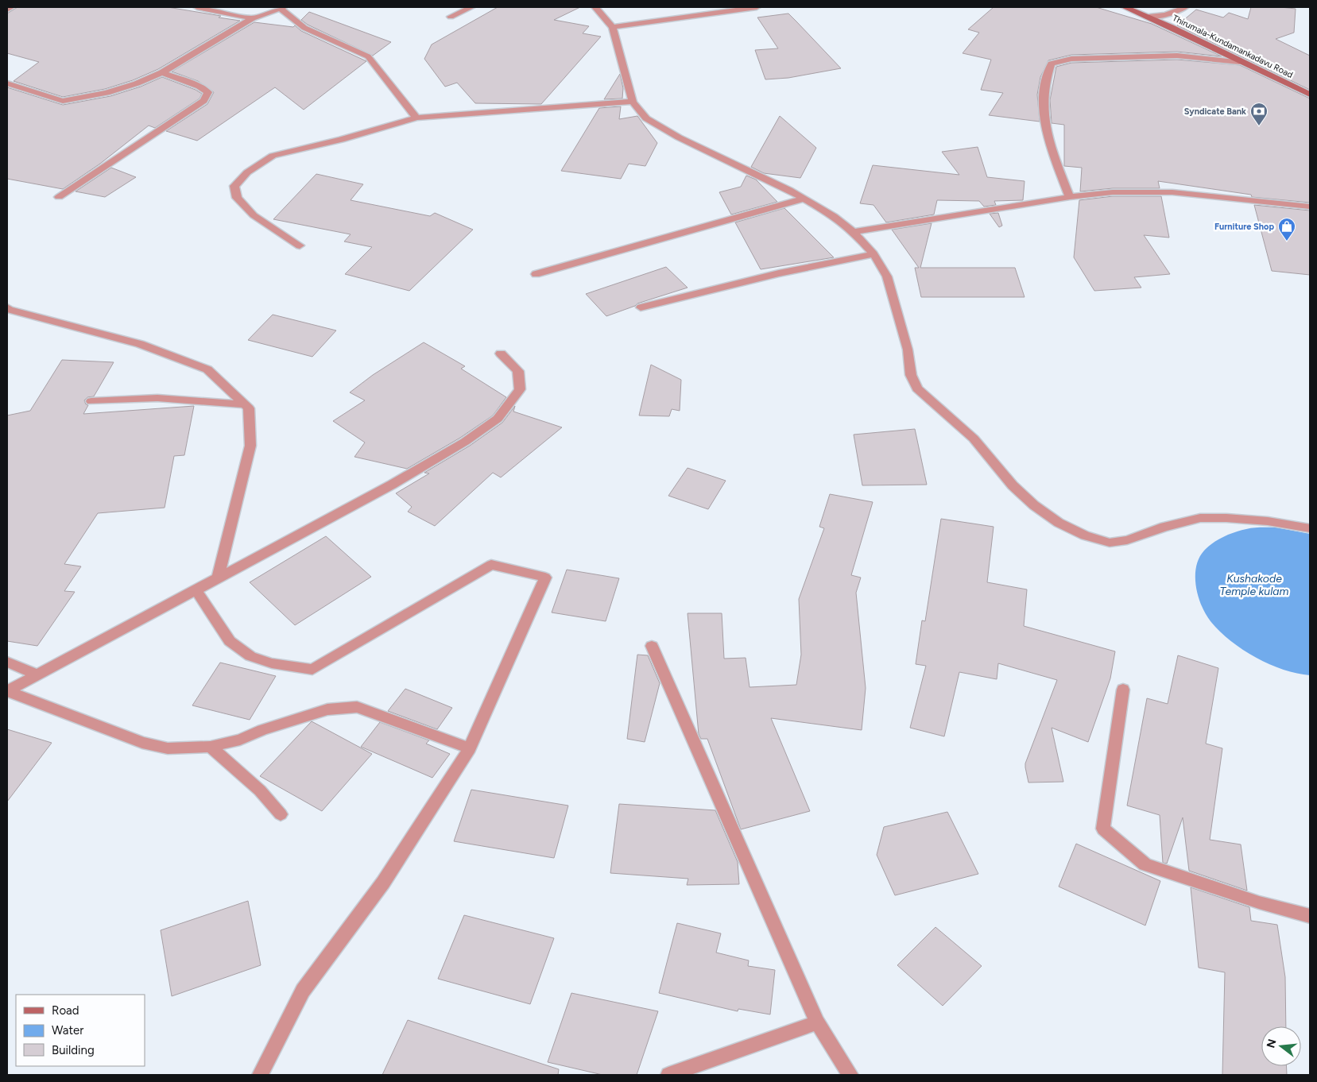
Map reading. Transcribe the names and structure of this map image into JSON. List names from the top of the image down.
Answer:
{
  "streets": {
    "main road": ["Thirumala-Kundamankadavu Road"]
  },
  "water": ["Kushakode Temple kulam"],
  "places": {
    "bank": ["Syndicate Bank"],
    "shop": ["Furniture Shop"]
  },
  "legend": ["Road", "Water", "Building"],
  "north": "left"
}
